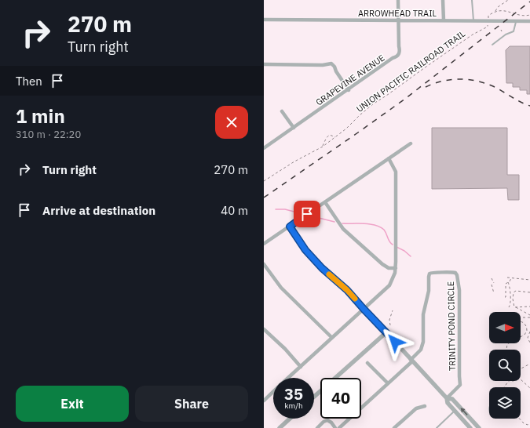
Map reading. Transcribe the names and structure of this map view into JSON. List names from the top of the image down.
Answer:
{
  "streets": {
    "street": ["ARROWHEAD TRAIL", "GRAPEVINE AVENUE", "TRINITY POND CIRCLE"],
    "path": ["UNION PACIFIC RAILROAD TRAIL"]
  },
  "crossings": [
    ["ARROWHEAD TRAIL", "UNION PACIFIC RAILROAD TRAIL"],
    ["ARROWHEAD TRAIL", "GRAPEVINE AVENUE"]
  ],
  "north": "right",
  "page": {
    "turn": ["270 m", "Turn right"],
    "then": "Then",
    "heading": ["1 min", "310 m · 22:20"],
    "list": [
      {
        "name": "Turn right",
        "value": "270 m"
      },
      {
        "name": "Arrive at destination",
        "value": "40 m"
      }
    ],
    "speed": "35 km/h",
    "limit": "40",
    "buttons": ["Exit", "Share"]
  }
}
